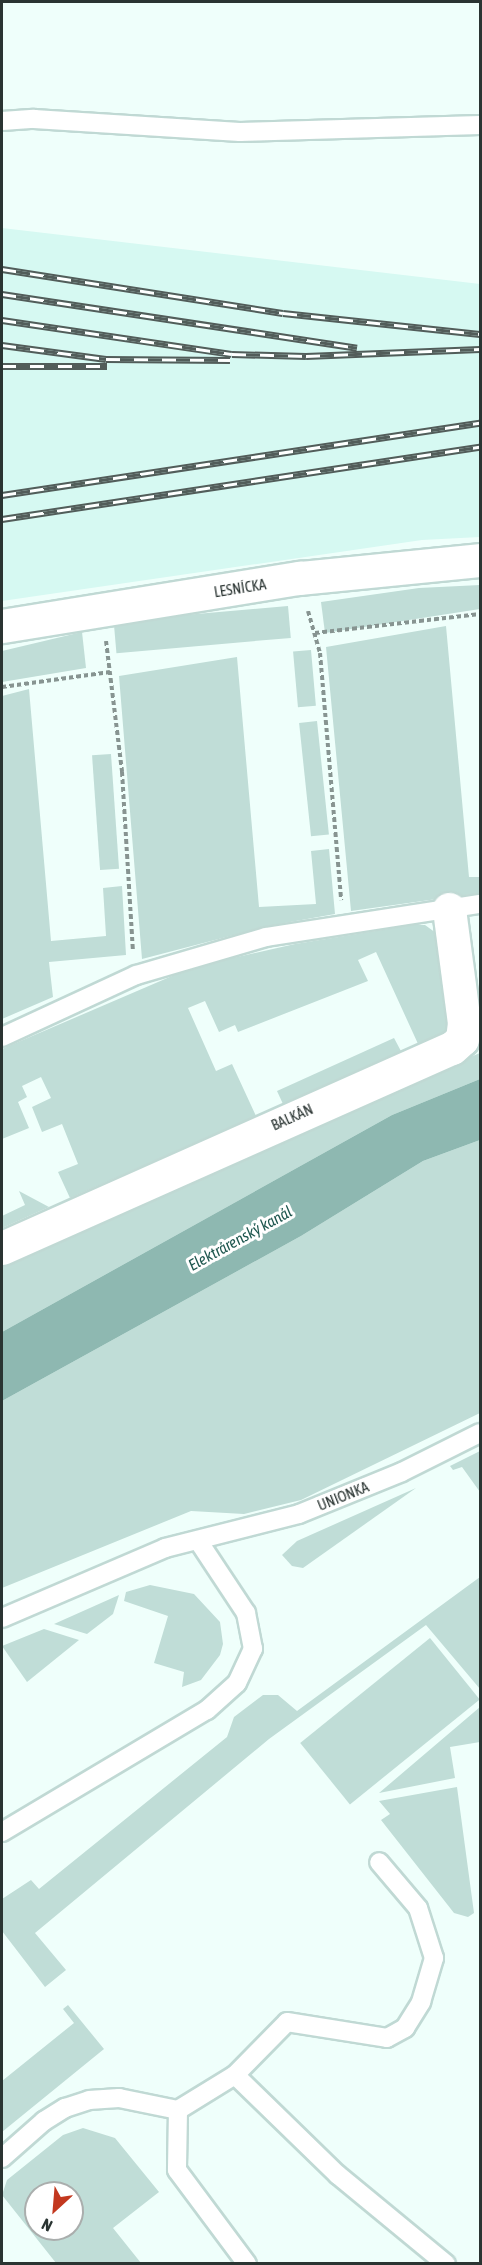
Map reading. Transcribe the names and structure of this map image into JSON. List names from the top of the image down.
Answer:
{
  "streets": {
    "street": ["LESNÍCKA", "BALKÁN"],
    "lane": ["UNIONKA"]
  },
  "water": ["Elektrárenský kanál"],
  "north": "bottom left"
}
